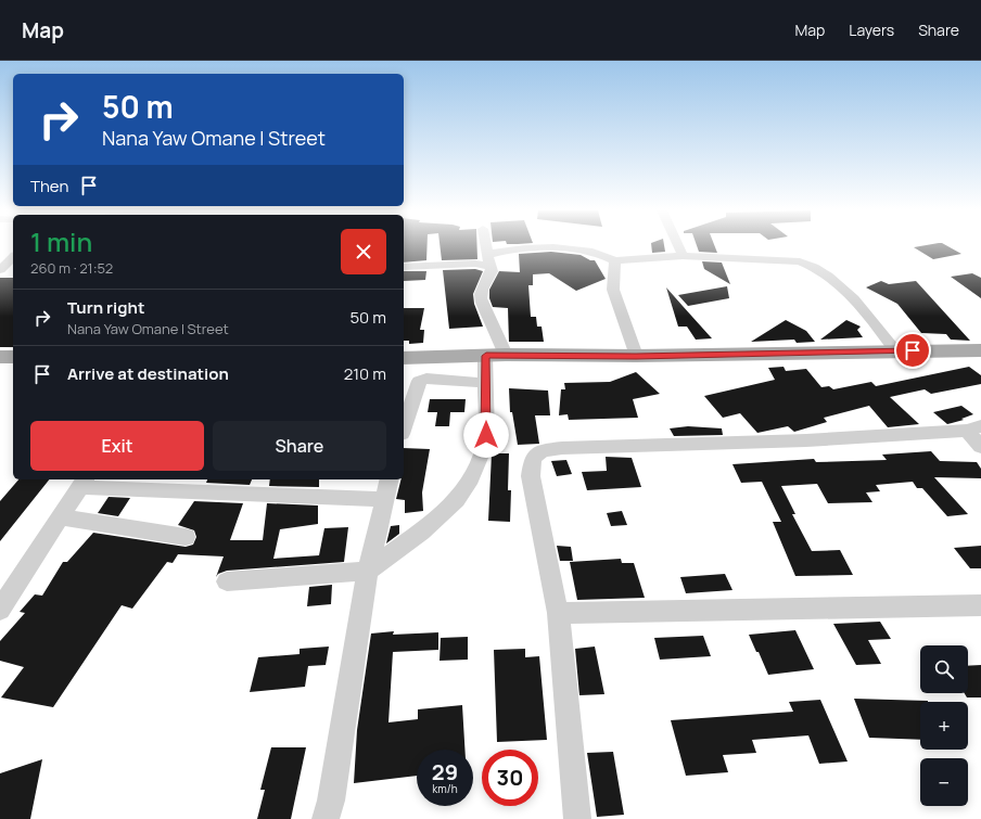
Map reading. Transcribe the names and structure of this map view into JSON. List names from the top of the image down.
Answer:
{
  "page": {
    "header": "Map",
    "nav": ["Map", "Layers", "Share"],
    "turn": ["50 m", "Nana Yaw Omane I Street"],
    "then": "Then",
    "heading": ["1 min", "260 m · 21:52"],
    "list": [
      {
        "name": "Turn right",
        "note": "Nana Yaw Omane I Street",
        "value": "50 m"
      },
      {
        "name": "Arrive at destination",
        "value": "210 m"
      }
    ],
    "buttons": ["Exit", "Share"],
    "map_buttons": ["+", "−"],
    "speed": "29 km/h",
    "limit": "30"
  }
}
